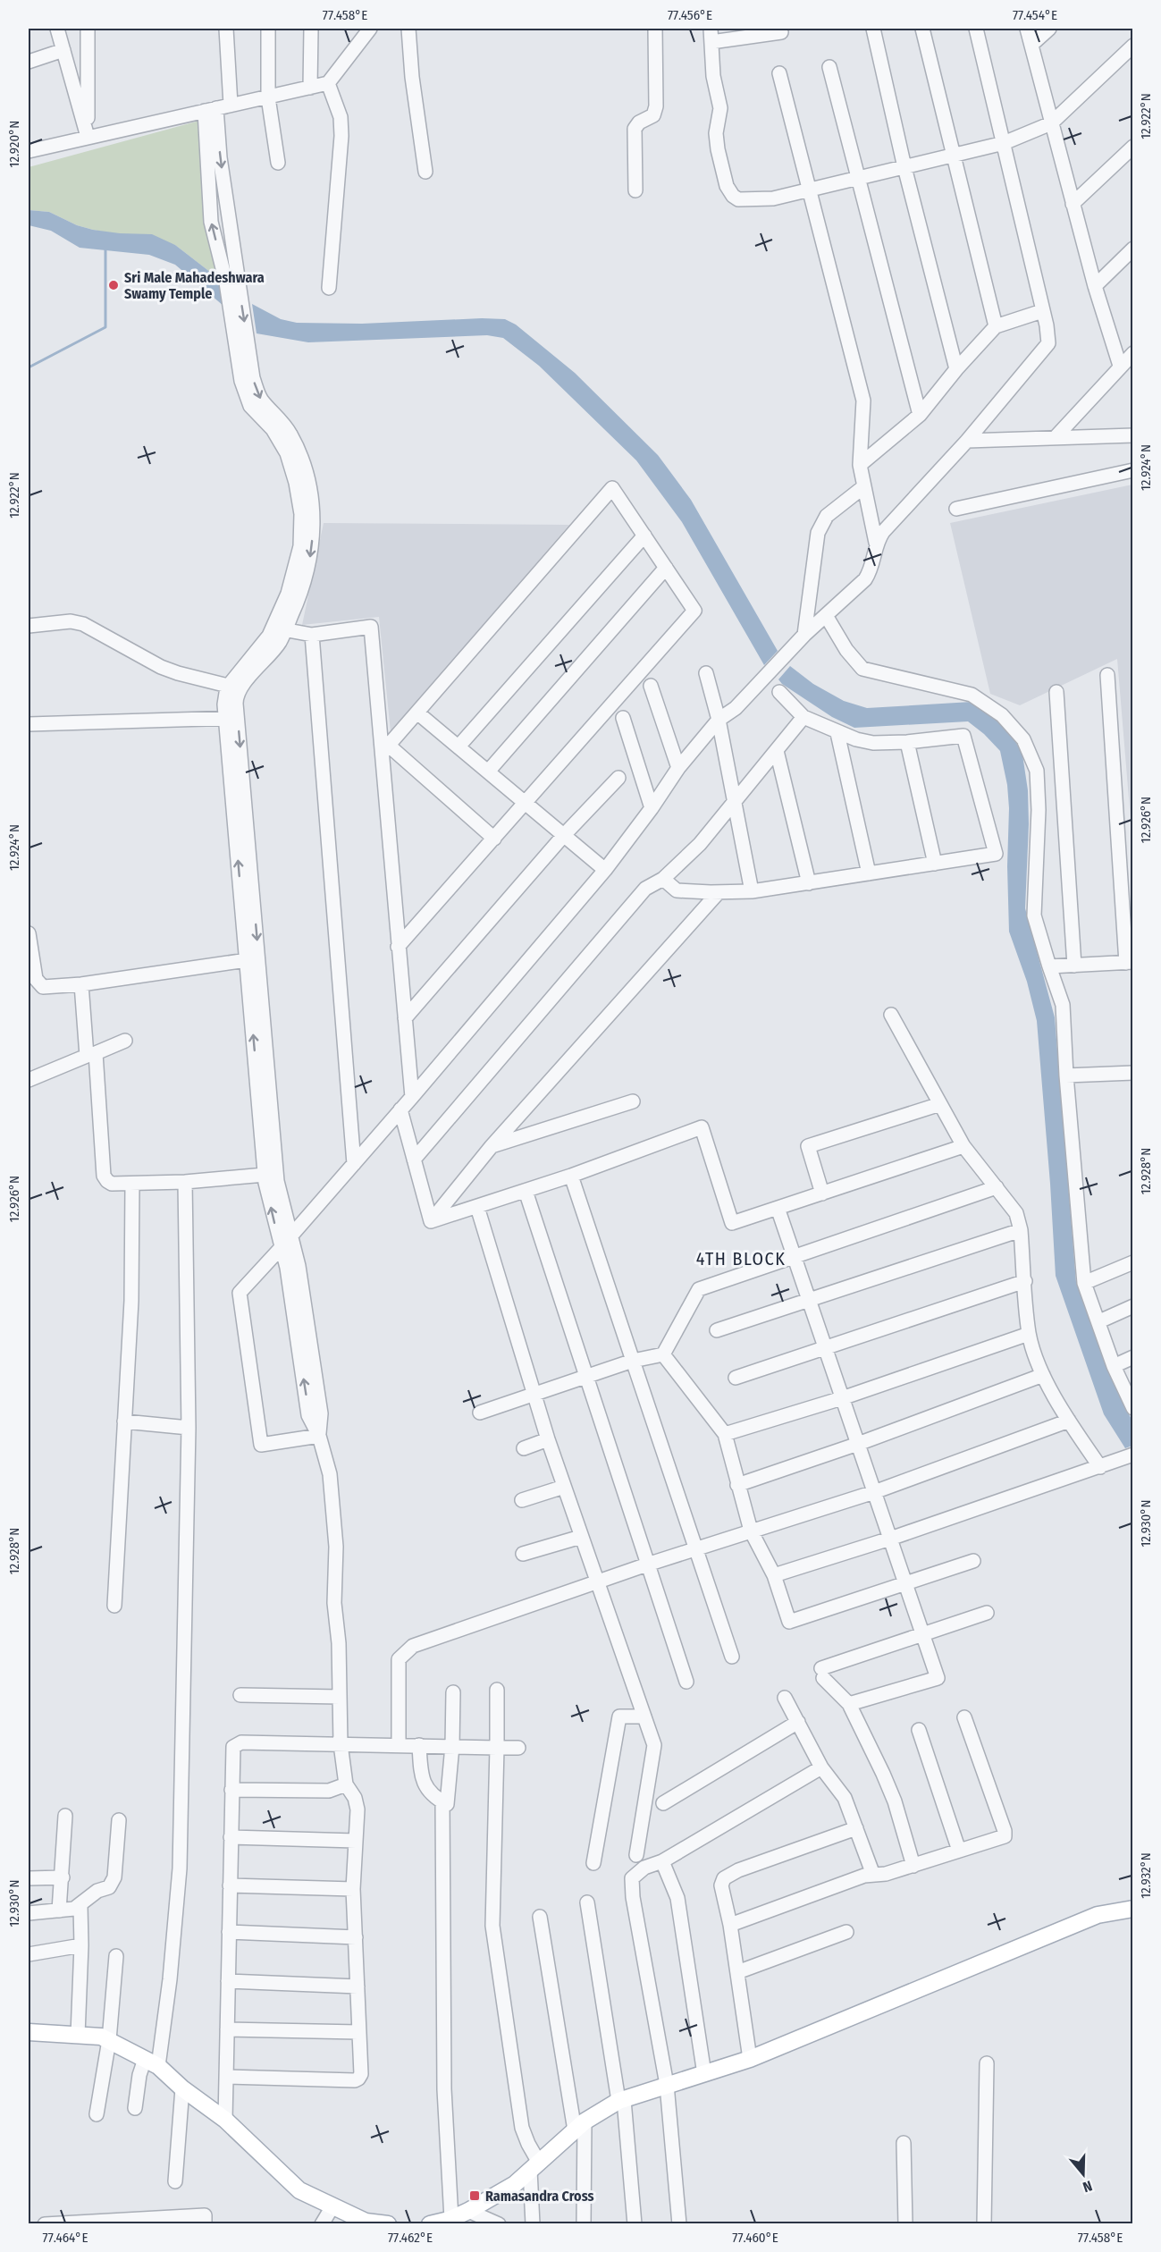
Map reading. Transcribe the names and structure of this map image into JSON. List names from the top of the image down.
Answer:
{
  "districts": ["4TH BLOCK"],
  "places": {
    "other": ["Sri Male Mahadeshwara Swamy Temple"],
    "transit": ["Ramasandra Cross"]
  },
  "north": "bottom",
  "coordinates": [
    "77.458°E",
    "77.456°E",
    "77.454°E",
    "12.922°N",
    "12.920°N",
    "12.924°N",
    "12.926°N",
    "12.928°N",
    "12.930°N",
    "12.932°N",
    "77.464°E",
    "77.462°E",
    "77.460°E"
  ]
}
